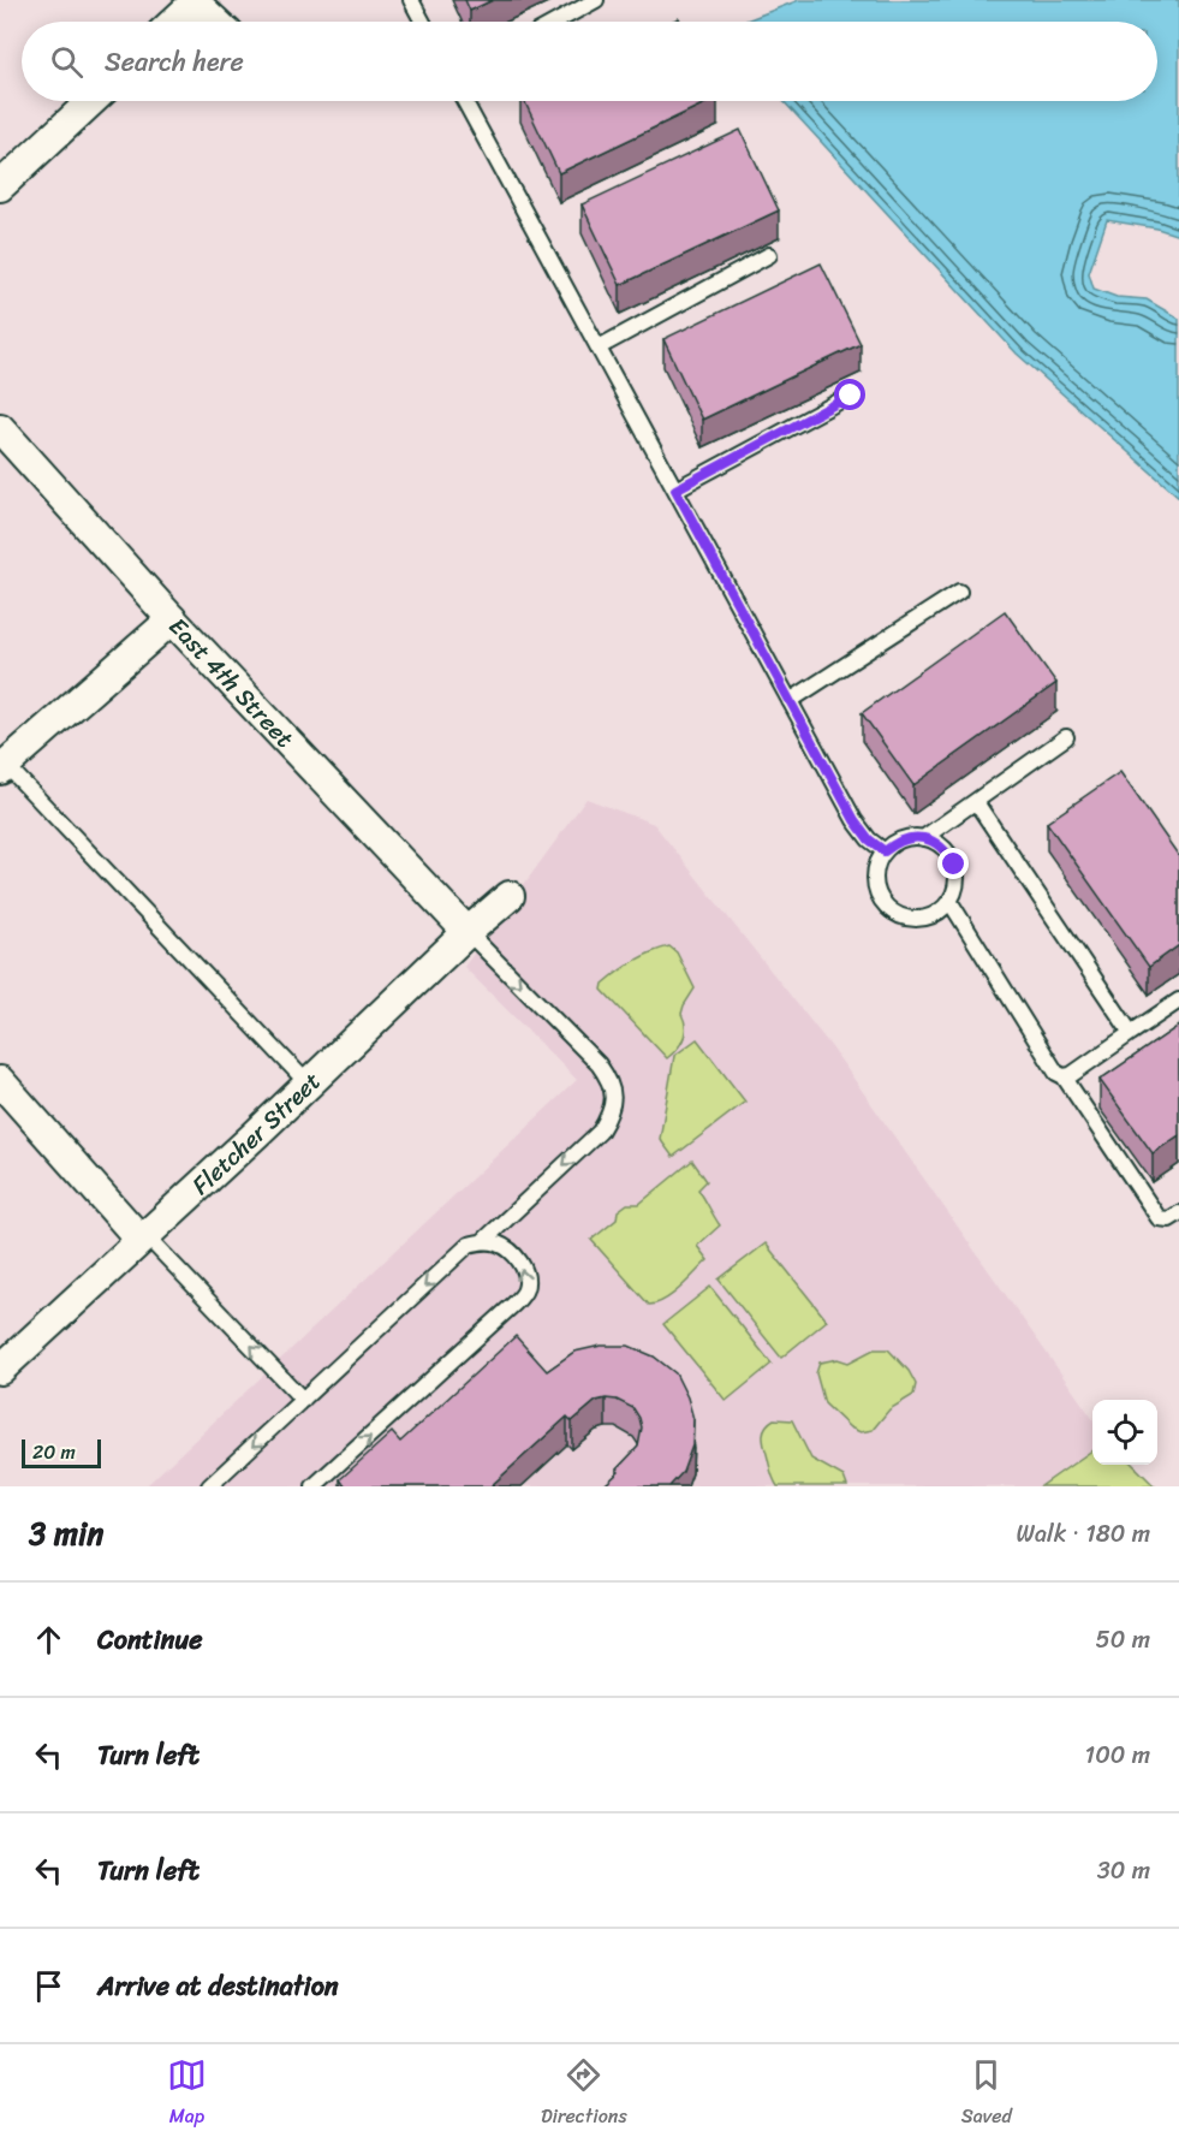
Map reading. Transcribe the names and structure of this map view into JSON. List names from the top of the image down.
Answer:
{
  "streets": {
    "street": ["East 4th Street", "Fletcher Street"]
  },
  "crossings": [
    ["East 4th Street", "Fletcher Street"]
  ],
  "scale_bar": "20 m",
  "page": {
    "search": "Search here",
    "scale": "20 m",
    "heading": ["3 min", "Walk · 180 m"],
    "list": [
      ["Continue", "50 m"],
      ["Turn left", "100 m"],
      ["Turn left", "30 m"],
      "Arrive at destination"
    ],
    "nav": ["Map", "Directions", "Saved"]
  }
}
